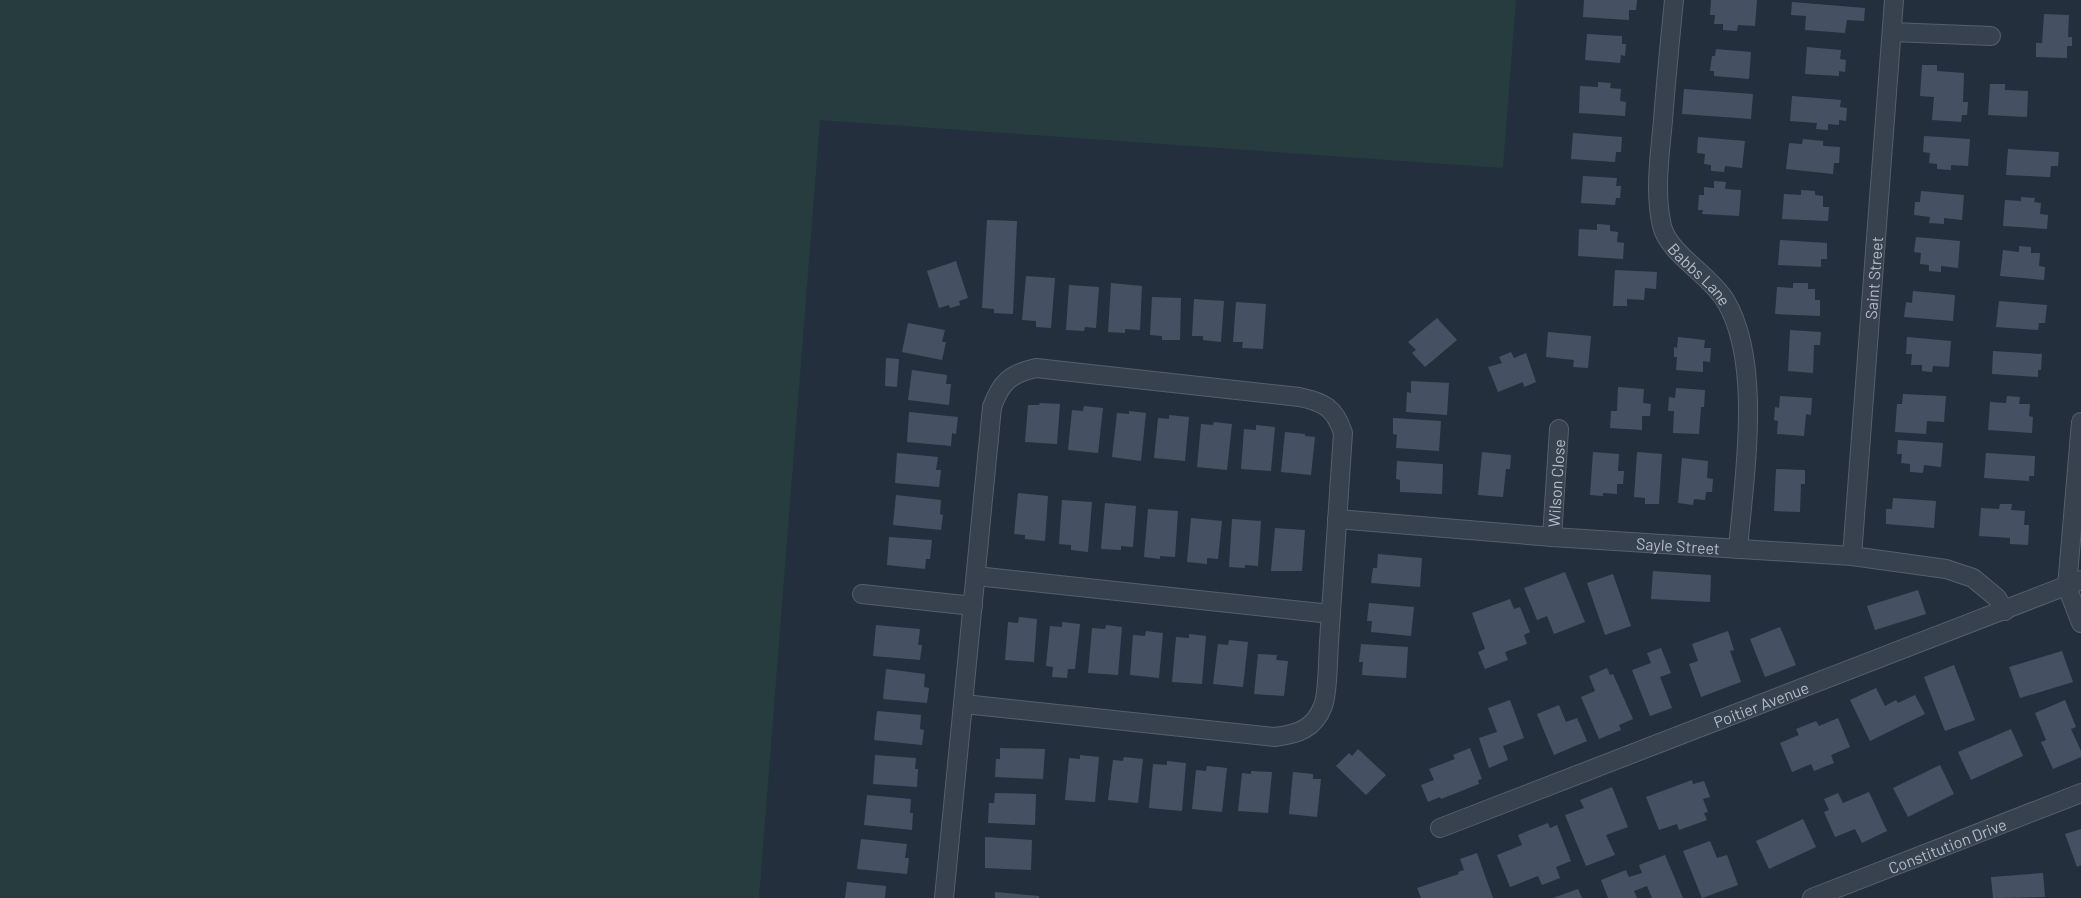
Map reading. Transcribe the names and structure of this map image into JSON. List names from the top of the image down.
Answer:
{
  "streets": {
    "street": [
      "Babbs Lane",
      "Saint Street",
      "Wilson Close",
      "Sayle Street",
      "Poitier Avenue",
      "Constitution Drive"
    ]
  },
  "crossings": [
    ["Babbs Lane", "Sayle Street"],
    ["Saint Street", "Sayle Street"],
    ["Wilson Close", "Sayle Street"],
    ["Sayle Street", "Poitier Avenue"]
  ]
}
